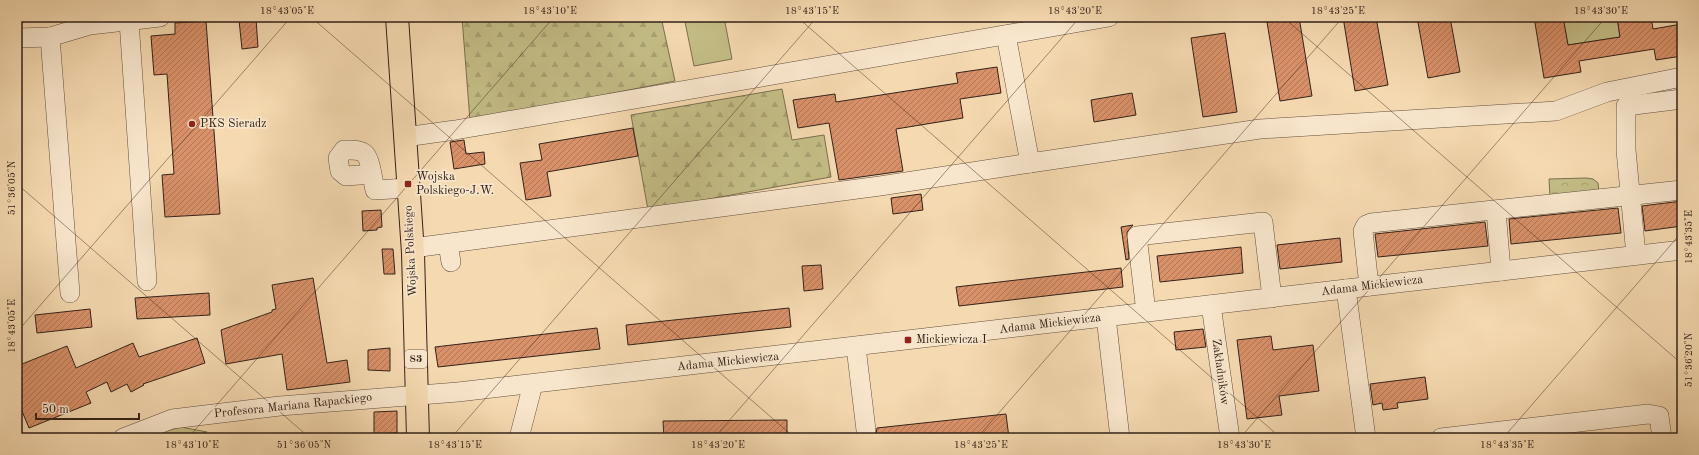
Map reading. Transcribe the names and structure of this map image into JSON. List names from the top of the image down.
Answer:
{
  "streets": {
    "main road": ["Wojska Polskiego", "83"],
    "street": ["Adama Mickiewicza", "Zakładników", "Profesora Mariana Rapackiego"]
  },
  "crossings": [
    ["Wojska Polskiego", "Adama Mickiewicza"],
    ["Wojska Polskiego", "Profesora Mariana Rapackiego"],
    ["Adama Mickiewicza", "Zakładników"],
    ["Adama Mickiewicza", "Profesora Mariana Rapackiego"]
  ],
  "places": {
    "other": ["PKS Sieradz"],
    "transit": ["Wojska Polskiego-J.W.", "Mickiewicza I"]
  },
  "scale_bar": "50 m",
  "coordinates": [
    "18°43'05\"E",
    "18°43'10\"E",
    "18°43'15\"E",
    "18°43'20\"E",
    "18°43'25\"E",
    "18°43'30\"E",
    "51°36'05\"N",
    "18°43'35\"E",
    "51°36'20\"N"
  ]
}
